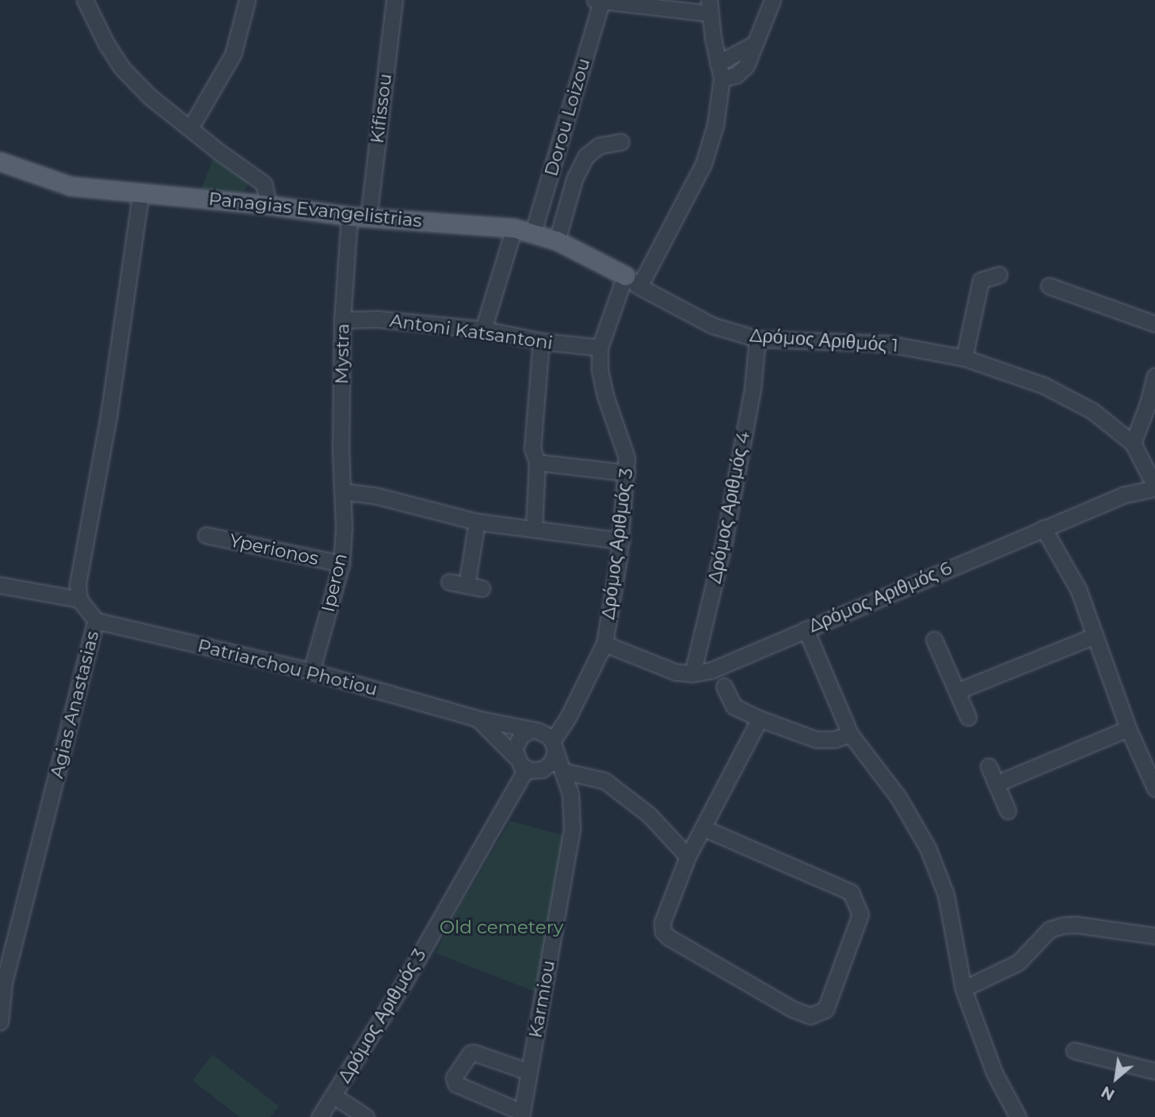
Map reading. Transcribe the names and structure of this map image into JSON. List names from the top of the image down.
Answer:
{
  "streets": {
    "main road": ["Panagias Evangelistrias"],
    "street": [
      "Kifissou",
      "Dorou Loizou",
      "Antoni Katsantoni",
      "Δρόμος Αριθμός 1",
      "Mystra",
      "Δρόμος Αριθμός 4",
      "Δρόμος Αριθμός 3",
      "Yperionos",
      "Iperon",
      "Δρόμος Αριθμός 6",
      "Patriarchou Photiou",
      "Agias Anastasias",
      "Karmiou"
    ]
  },
  "crossings": [
    ["Kifissou", "Panagias Evangelistrias"],
    ["Dorou Loizou", "Panagias Evangelistrias"],
    ["Panagias Evangelistrias", "Δρόμος Αριθμός 1"],
    ["Panagias Evangelistrias", "Mystra"],
    ["Panagias Evangelistrias", "Δρόμος Αριθμός 3"],
    ["Antoni Katsantoni", "Mystra"],
    ["Antoni Katsantoni", "Δρόμος Αριθμός 3"],
    ["Δρόμος Αριθμός 1", "Δρόμος Αριθμός 4"],
    ["Δρόμος Αριθμός 1", "Δρόμος Αριθμός 3"],
    ["Δρόμος Αριθμός 1", "Δρόμος Αριθμός 6"],
    ["Mystra", "Iperon"],
    ["Δρόμος Αριθμός 4", "Δρόμος Αριθμός 6"],
    ["Δρόμος Αριθμός 3", "Δρόμος Αριθμός 6"],
    ["Δρόμος Αριθμός 3", "Patriarchou Photiou"],
    ["Δρόμος Αριθμός 3", "Karmiou"],
    ["Yperionos", "Iperon"],
    ["Iperon", "Patriarchou Photiou"],
    ["Patriarchou Photiou", "Agias Anastasias"],
    ["Patriarchou Photiou", "Karmiou"]
  ],
  "parks": ["Old cemetery"],
  "north": "bottom left"
}
